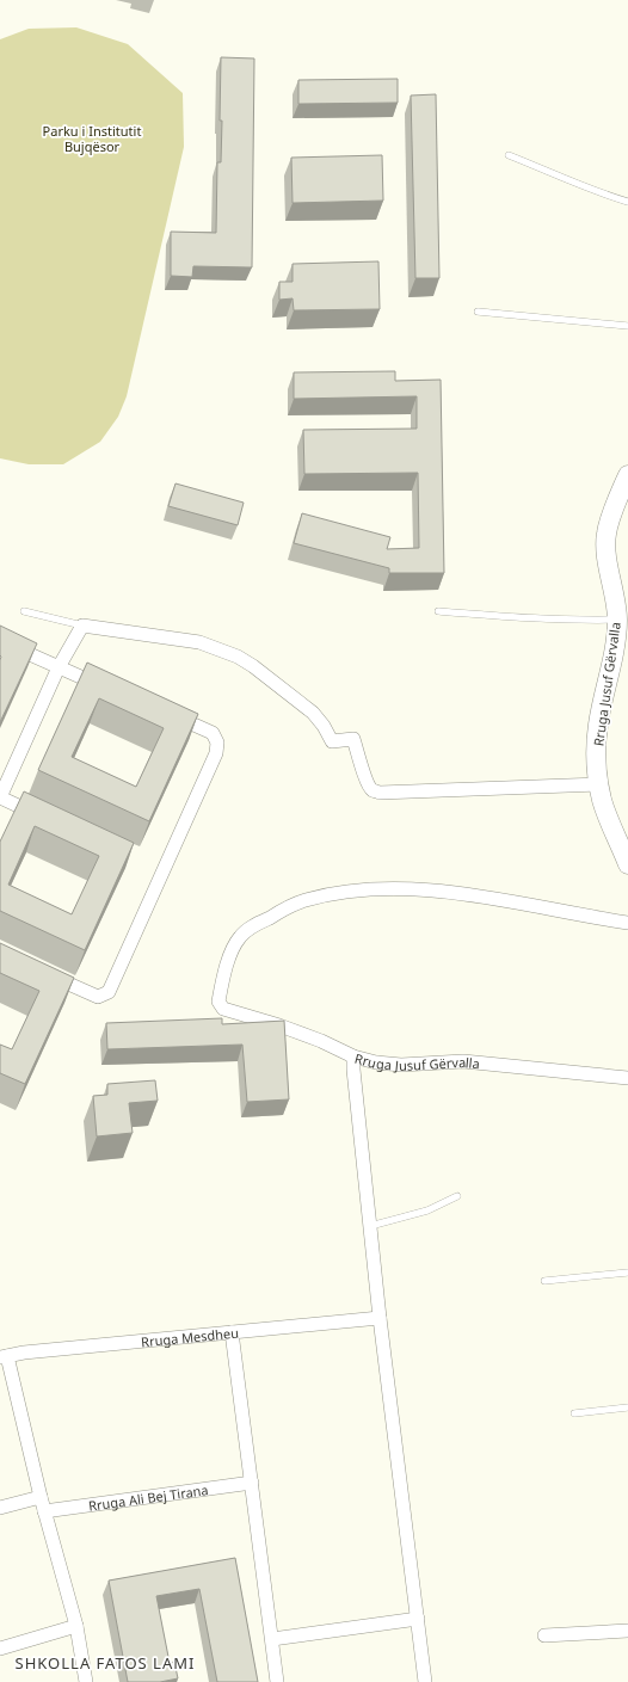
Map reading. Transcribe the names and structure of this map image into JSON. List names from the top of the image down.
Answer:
{
  "streets": {
    "street": ["Rruga Jusuf Gërvalla", "Rruga Mesdheu", "Rruga Ali Bej Tirana"]
  },
  "districts": ["SHKOLLA FATOS LAMI"],
  "parks": ["Parku i Institutit Bujqësor"]
}
